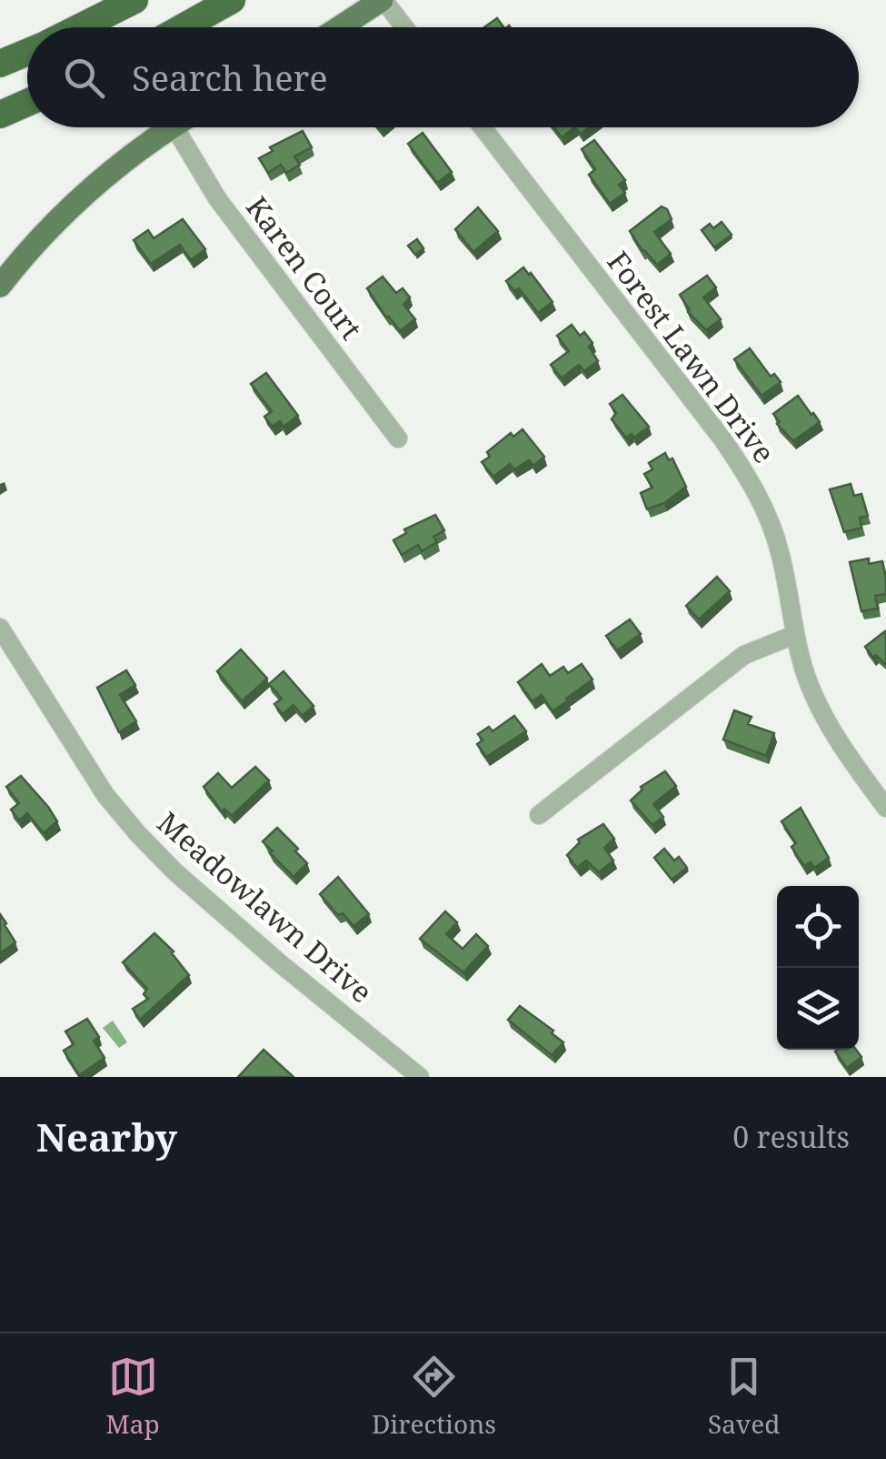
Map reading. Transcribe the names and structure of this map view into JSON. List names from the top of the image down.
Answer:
{
  "streets": {
    "street": ["Karen Court", "Forest Lawn Drive", "Meadowlawn Drive"]
  },
  "page": {
    "search": "Search here",
    "heading": ["Nearby", "0 results"],
    "nav": ["Map", "Directions", "Saved"]
  }
}
